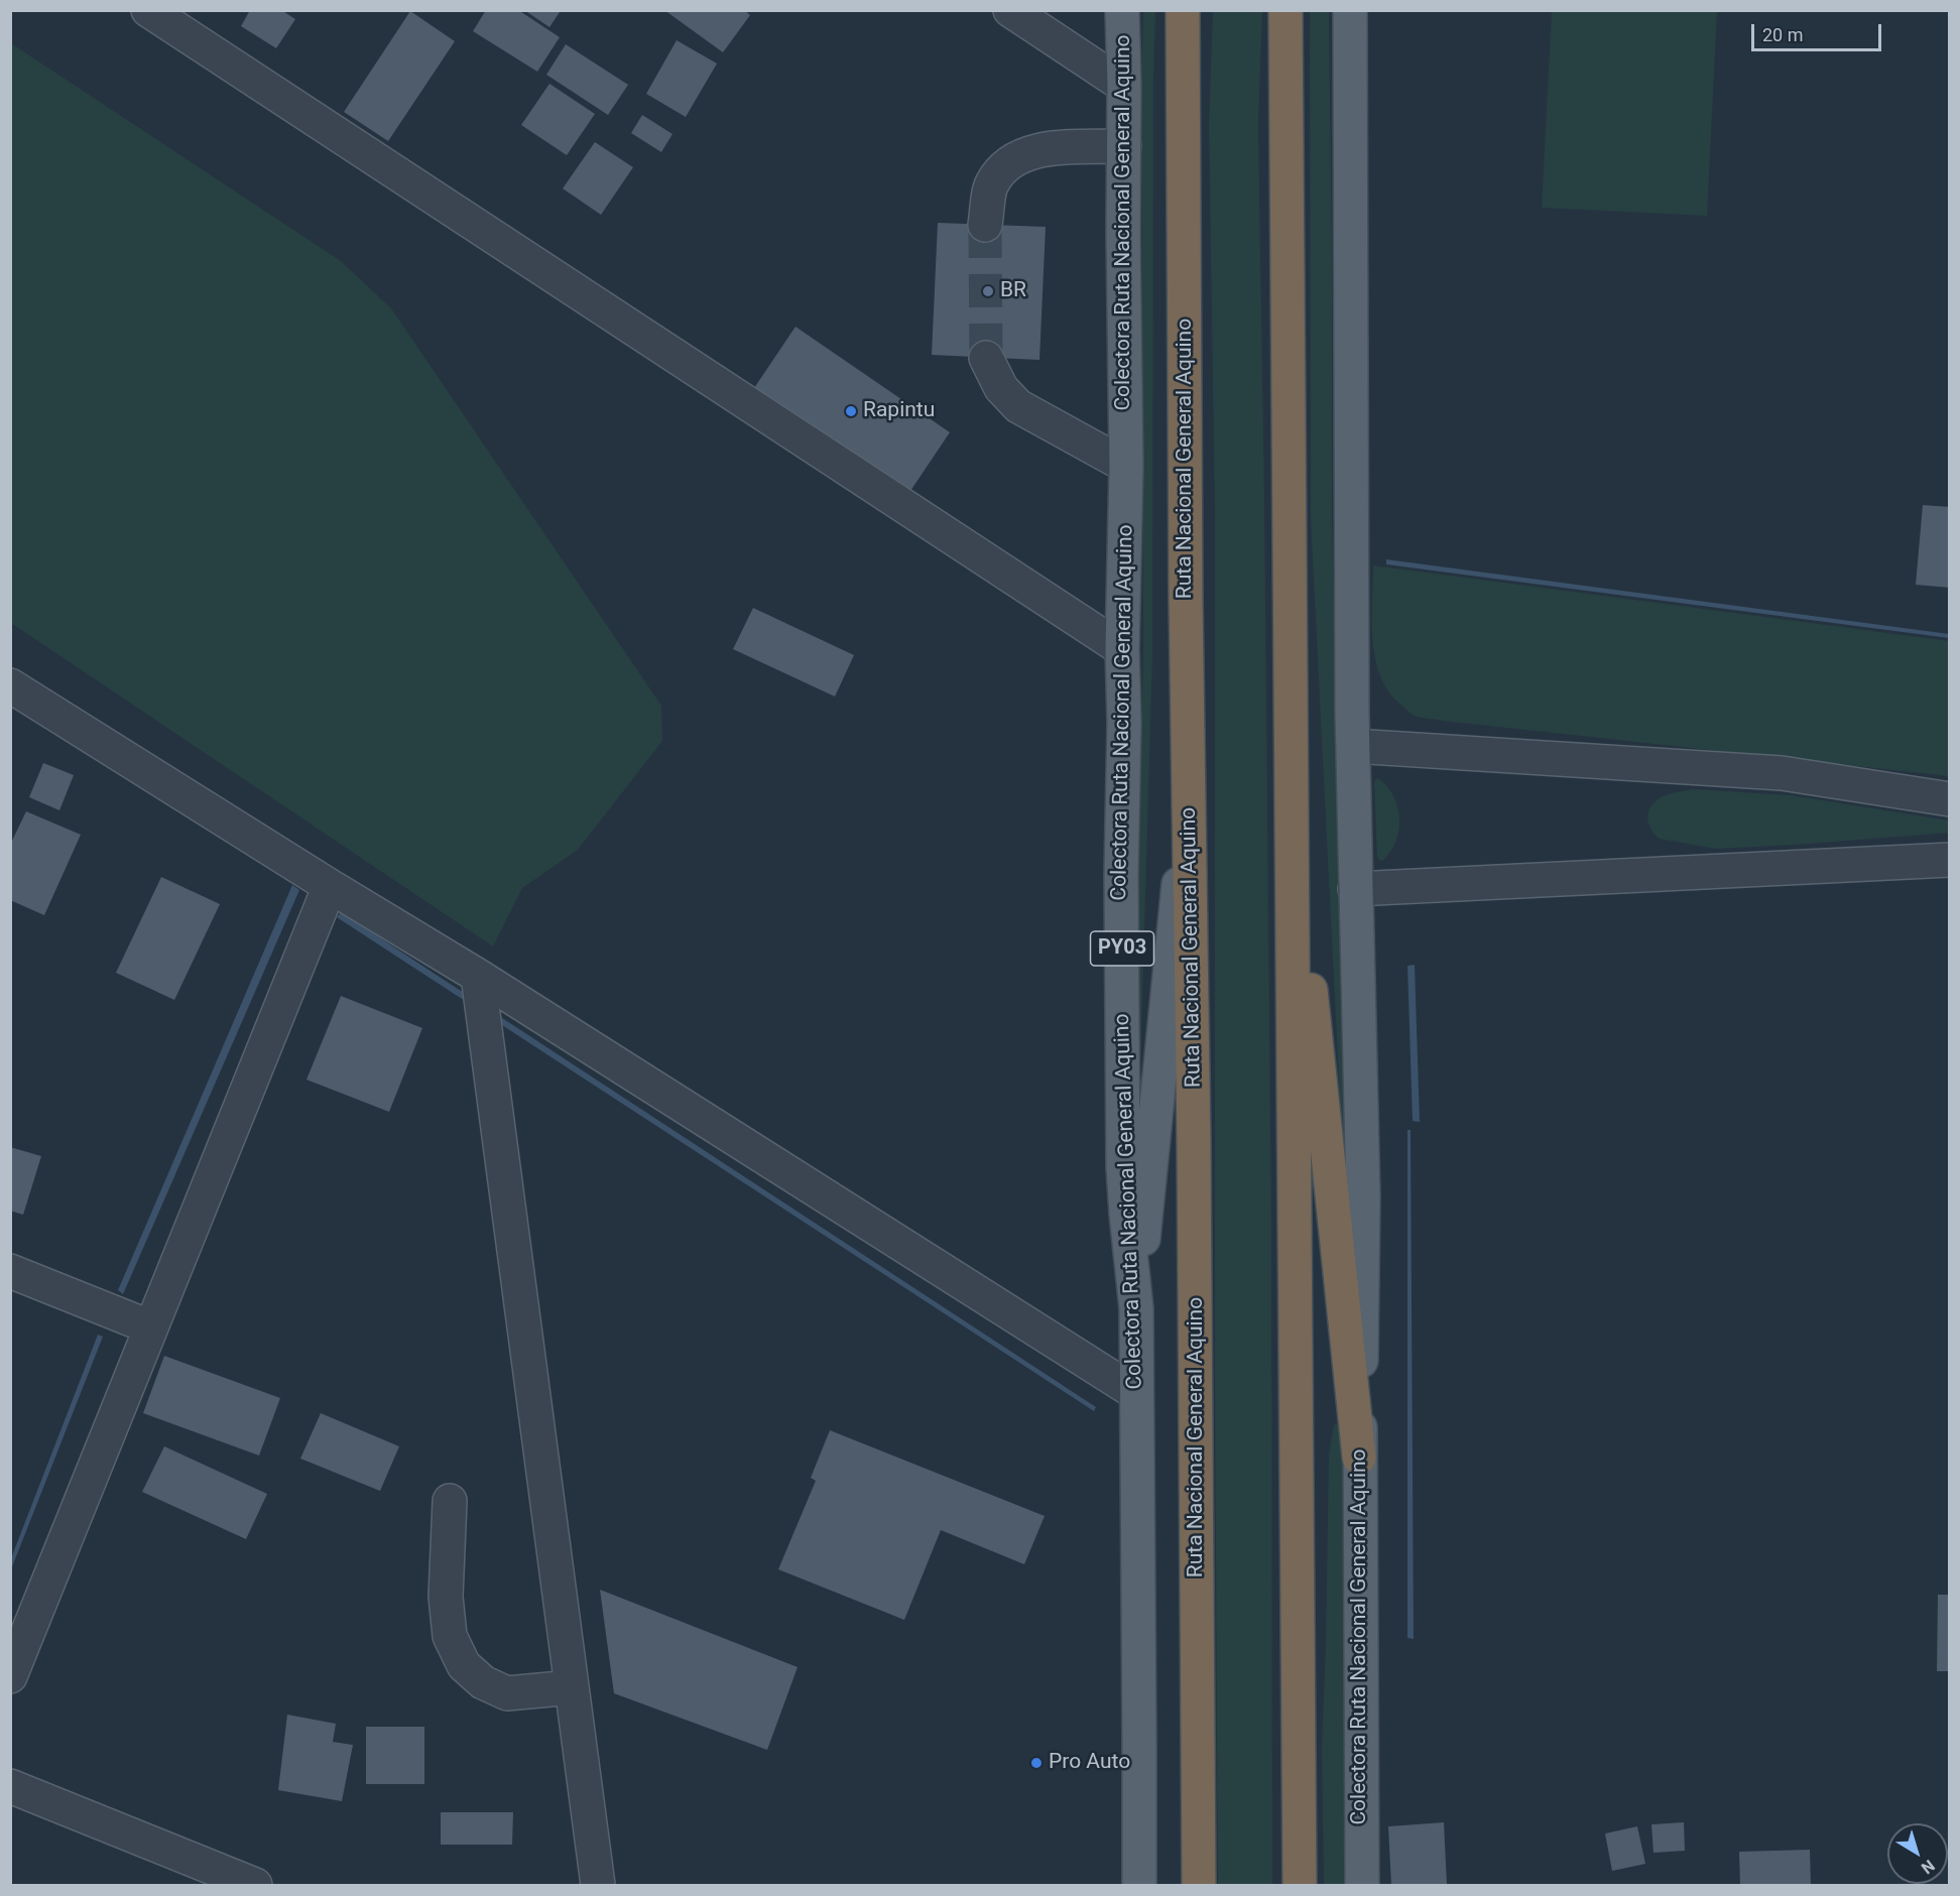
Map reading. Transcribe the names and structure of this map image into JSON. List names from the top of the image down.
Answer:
{
  "streets": {
    "highway": ["Ruta Nacional General Aquino"],
    "main road": ["Colectora Ruta Nacional General Aquino", "PY03"]
  },
  "places": ["BR", "Rapintu", "Pro Auto"],
  "scale_bar": "20 m",
  "north": "bottom right"
}
